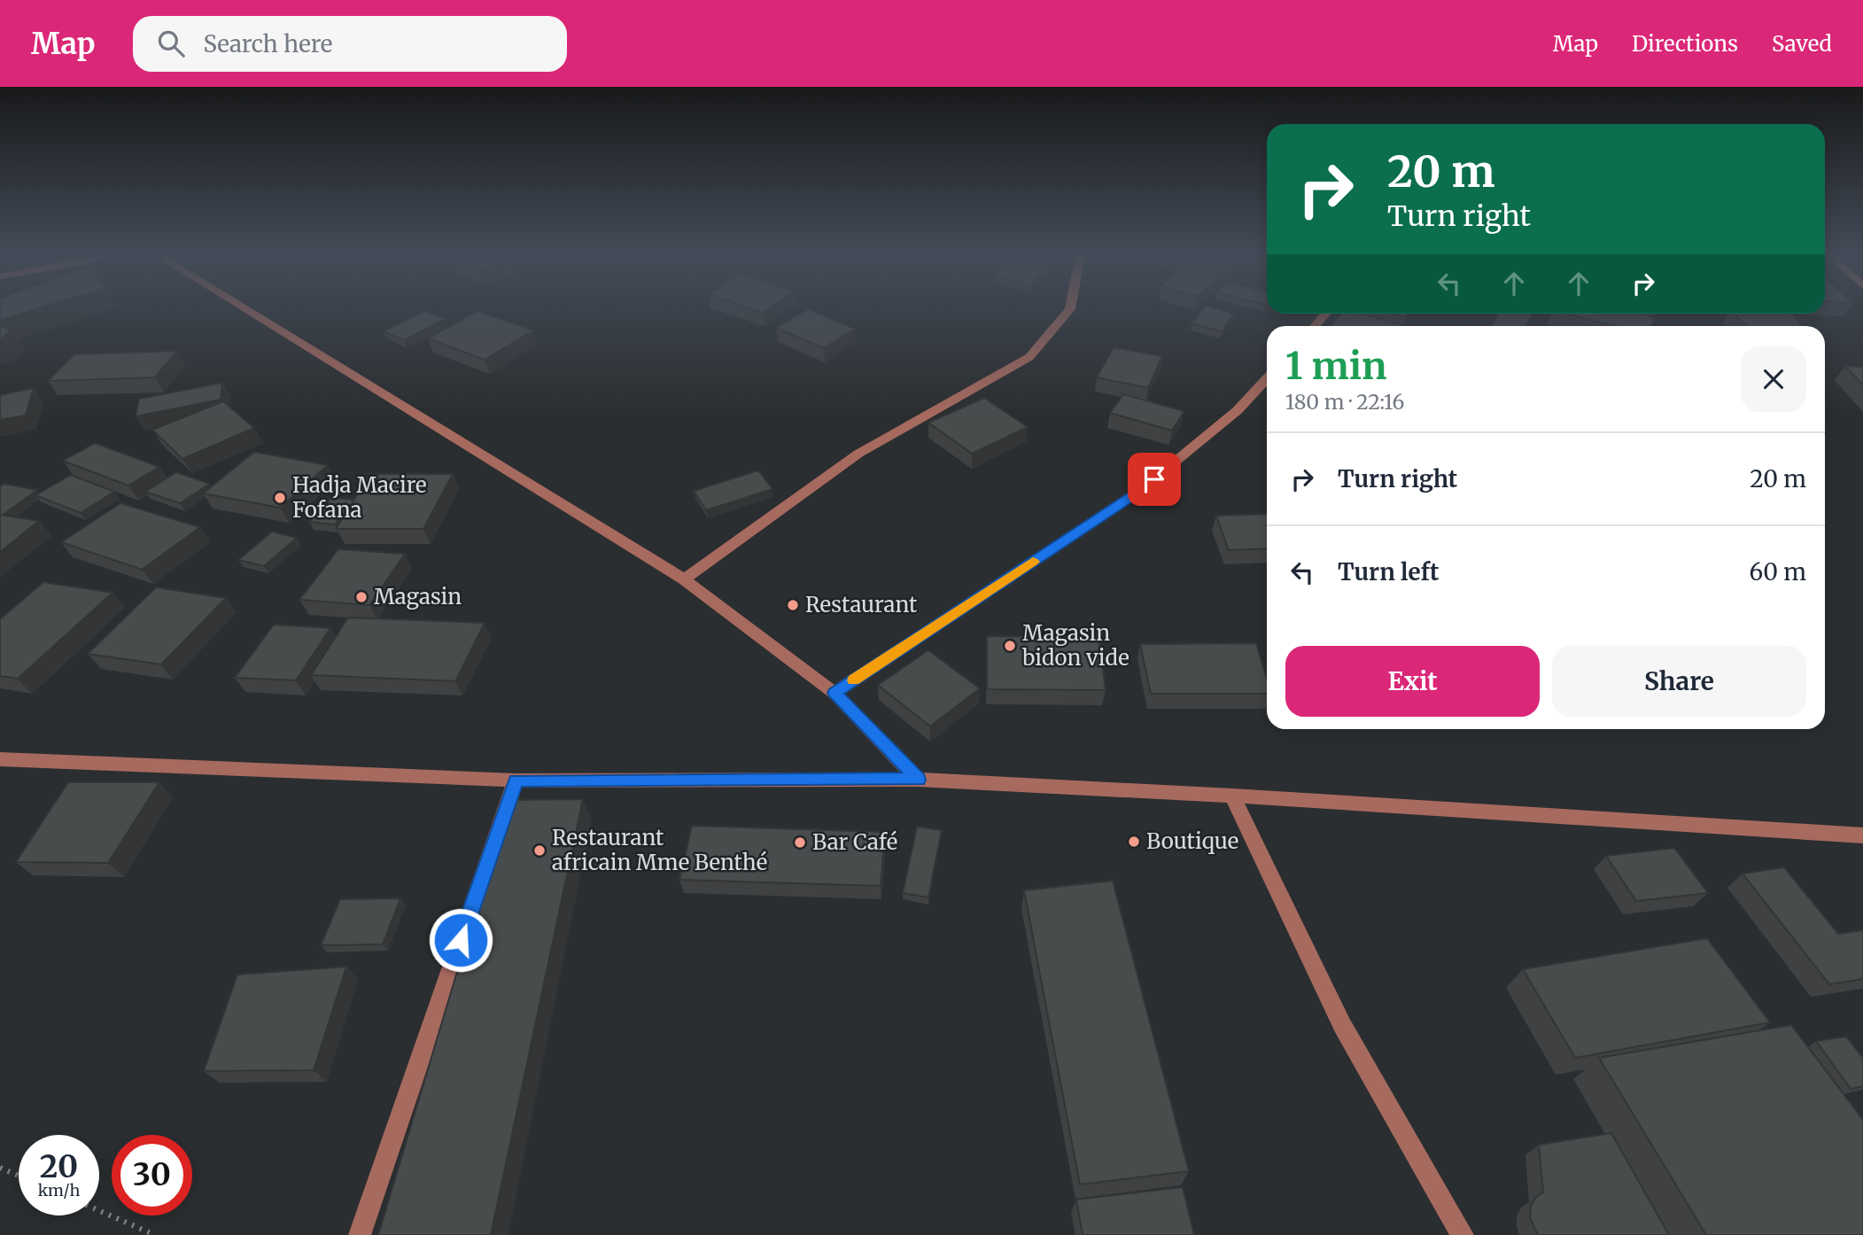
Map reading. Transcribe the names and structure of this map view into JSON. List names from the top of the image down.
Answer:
{
  "places": [
    "Hadja Macire Fofana",
    "Magasin",
    "Restaurant",
    "Magasin bidon vide",
    "Boutique",
    "Bar Café",
    "Restaurant africain Mme Benthé"
  ],
  "page": {
    "header": "Map",
    "search": "Search here",
    "nav": ["Map", "Directions", "Saved"],
    "turn": ["20 m", "Turn right"],
    "heading": ["1 min", "180 m · 22:16"],
    "list": [
      {
        "name": "Turn right",
        "value": "20 m"
      },
      {
        "name": "Turn left",
        "value": "60 m"
      }
    ],
    "buttons": ["Exit", "Share"],
    "speed": "20 km/h",
    "limit": "30"
  }
}
